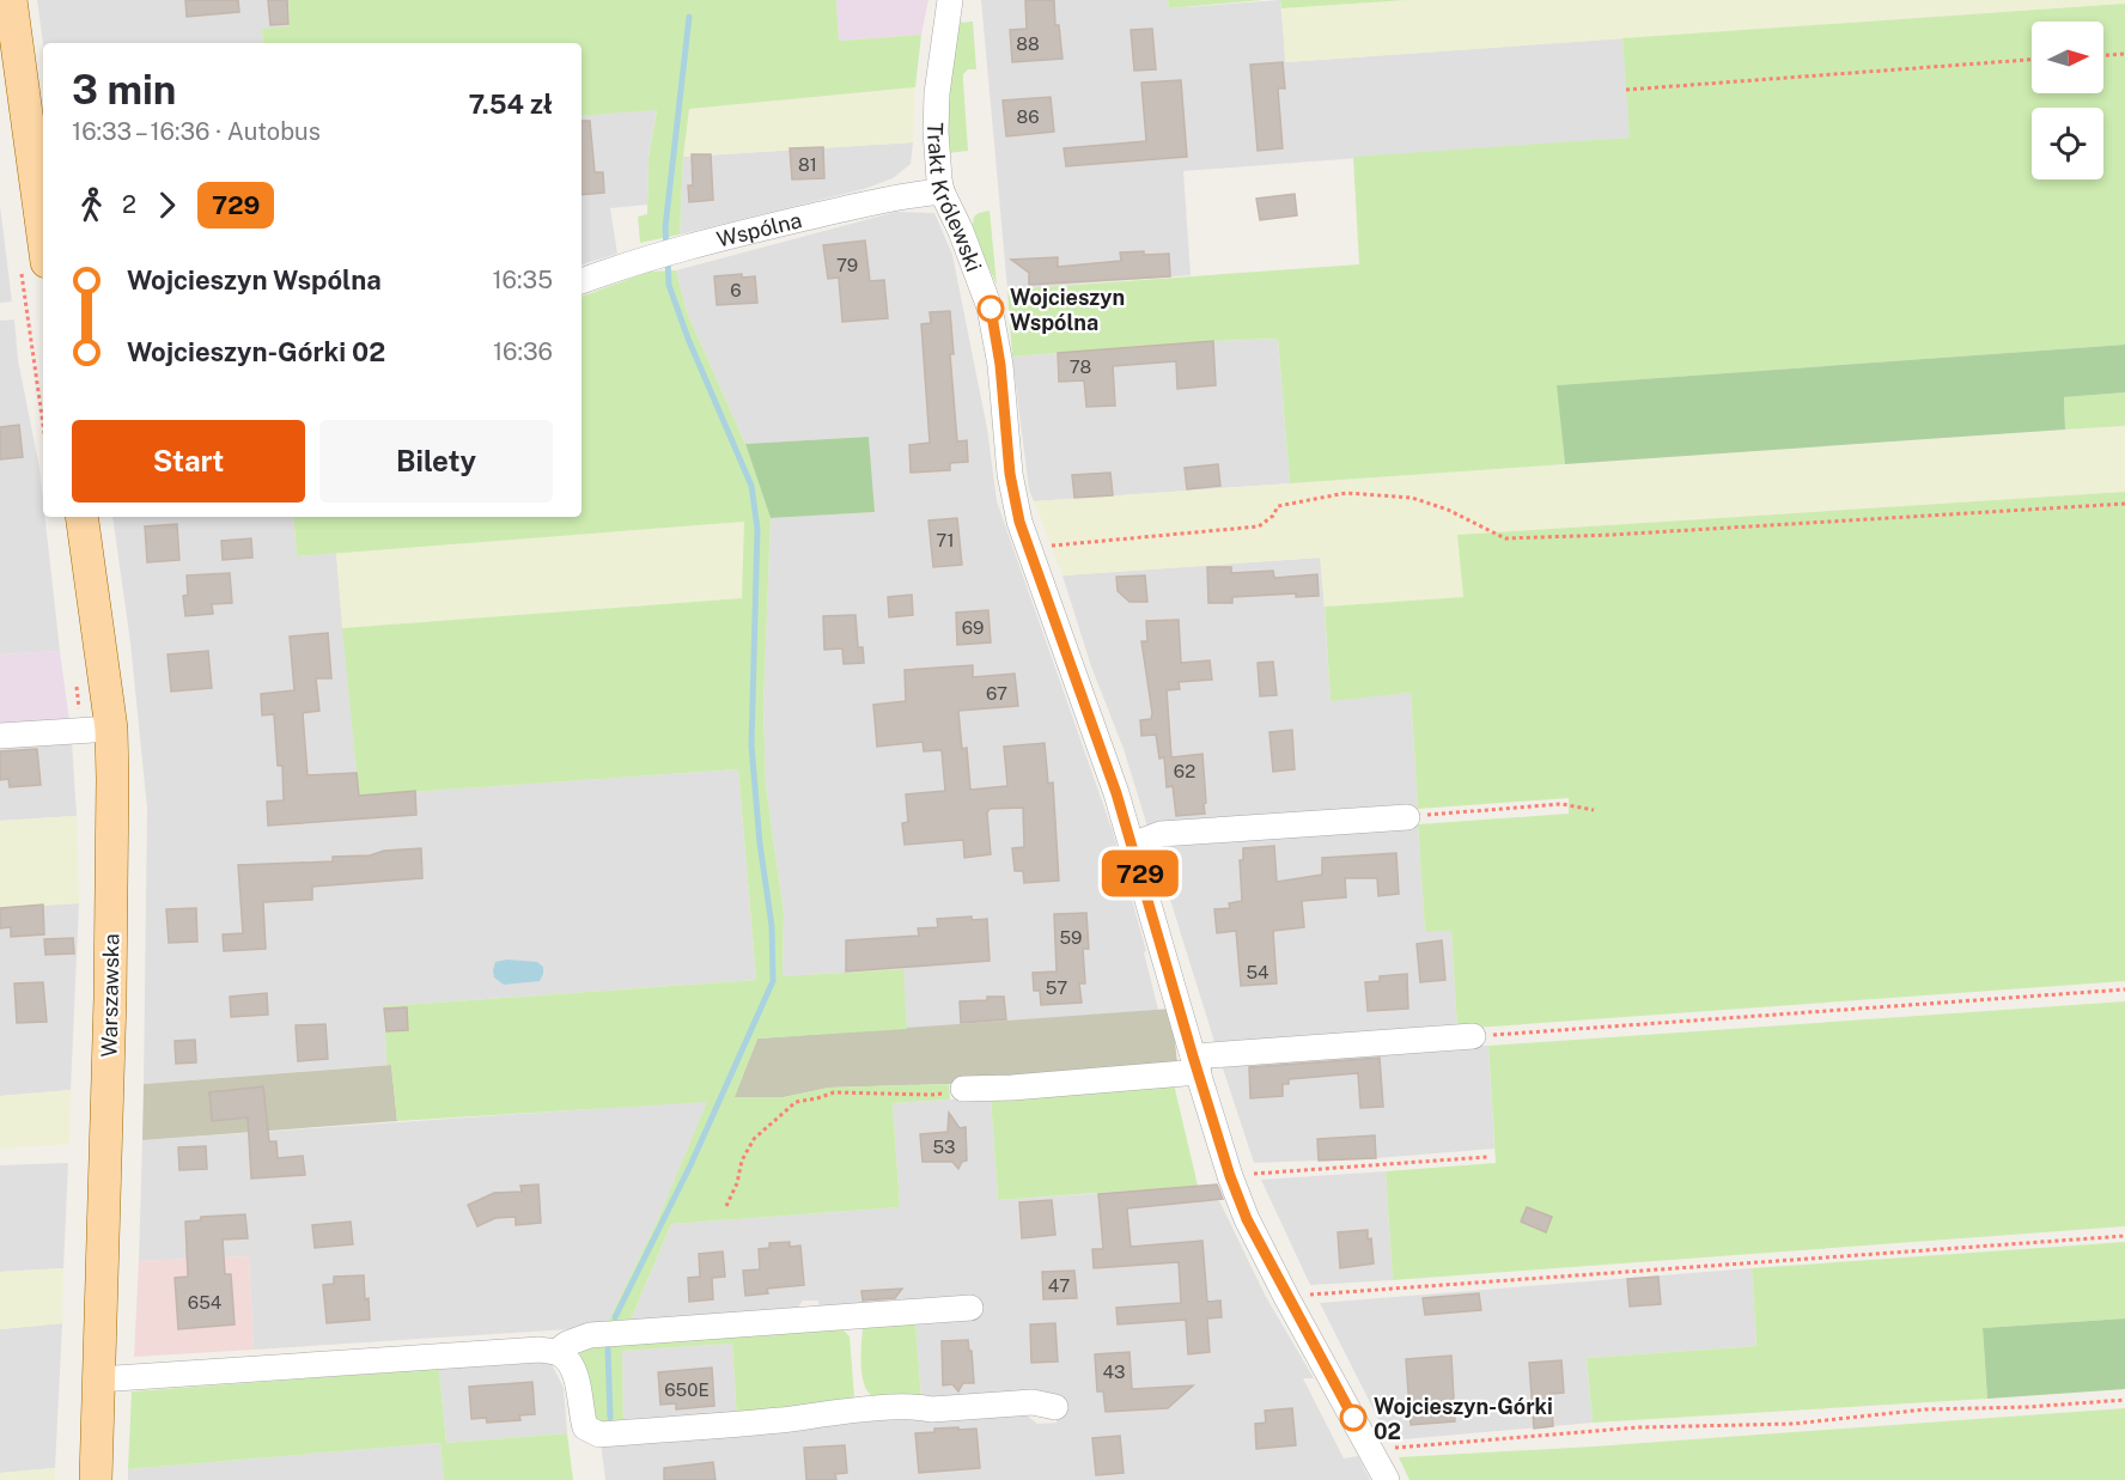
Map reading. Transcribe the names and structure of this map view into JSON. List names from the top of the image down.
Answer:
{
  "streets": {
    "main road": ["Warszawska"],
    "street": ["Trakt Królewski", "Wspólna"]
  },
  "crossings": [
    ["Trakt Królewski", "Wspólna"]
  ],
  "places": ["Wojcieszyn Wspólna", "Wojcieszyn-Górki 02"],
  "lines": ["bus line 729"],
  "house_numbers": [
    "88",
    "86",
    "81",
    "79",
    "6",
    "78",
    "71",
    "69",
    "67",
    "62",
    "59",
    "54",
    "57",
    "53",
    "47",
    "654",
    "43",
    "650E"
  ],
  "north": "right",
  "page": {
    "on_map": "729",
    "heading": ["3 min", "16:33 – 16:36 · Autobus", "7.54 zł"],
    "legs": ["2", "729"],
    "list": [
      {
        "name": "Wojcieszyn Wspólna",
        "value": "16:35"
      },
      {
        "name": "Wojcieszyn-Górki 02",
        "value": "16:36"
      }
    ],
    "buttons": ["Start", "Bilety"]
  }
}
